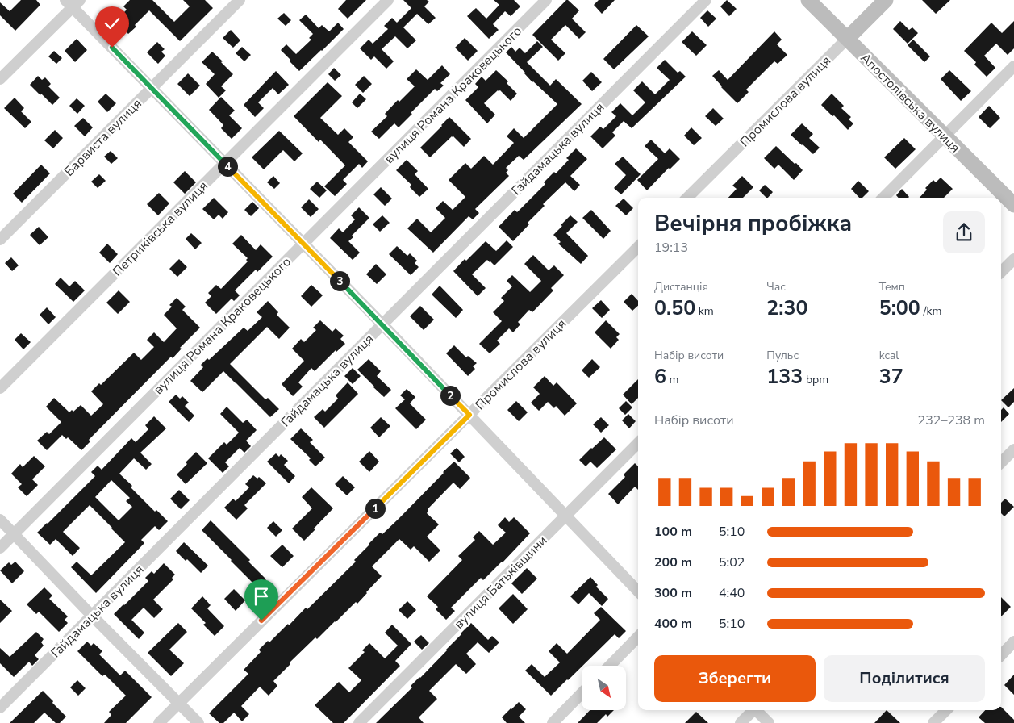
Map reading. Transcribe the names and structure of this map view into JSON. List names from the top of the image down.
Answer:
{
  "streets": {
    "street": [
      "вулиця Романа Краковецького",
      "Промислова вулиця",
      "Апостолівська вулиця",
      "Барвиста вулиця",
      "Гайдамацька вулиця",
      "Петриківська вулиця",
      "вулиця Батьківщини"
    ]
  },
  "crossings": [
    ["Промислова вулиця", "Апостолівська вулиця"]
  ],
  "north": "bottom right",
  "page": {
    "pins": [
      "4",
      "3",
      "2",
      "1"
    ],
    "heading": ["Вечірня пробіжка", "19:13"],
    "stats": [
      ["Дистанція", "0.50 km"],
      ["Час", "2:30"],
      ["Темп", "5:00 /km"],
      ["Набір висоти", "6 m"],
      ["Пульс", "133 bpm"],
      ["kcal", "37"]
    ],
    "chart": ["Набір висоти", "232–238 m"],
    "list": [
      {
        "name": "100 m",
        "note": "5:10"
      },
      {
        "name": "200 m",
        "note": "5:02"
      },
      {
        "name": "300 m",
        "note": "4:40"
      },
      {
        "name": "400 m",
        "note": "5:10"
      }
    ],
    "buttons": ["Зберегти", "Поділитися"]
  }
}
